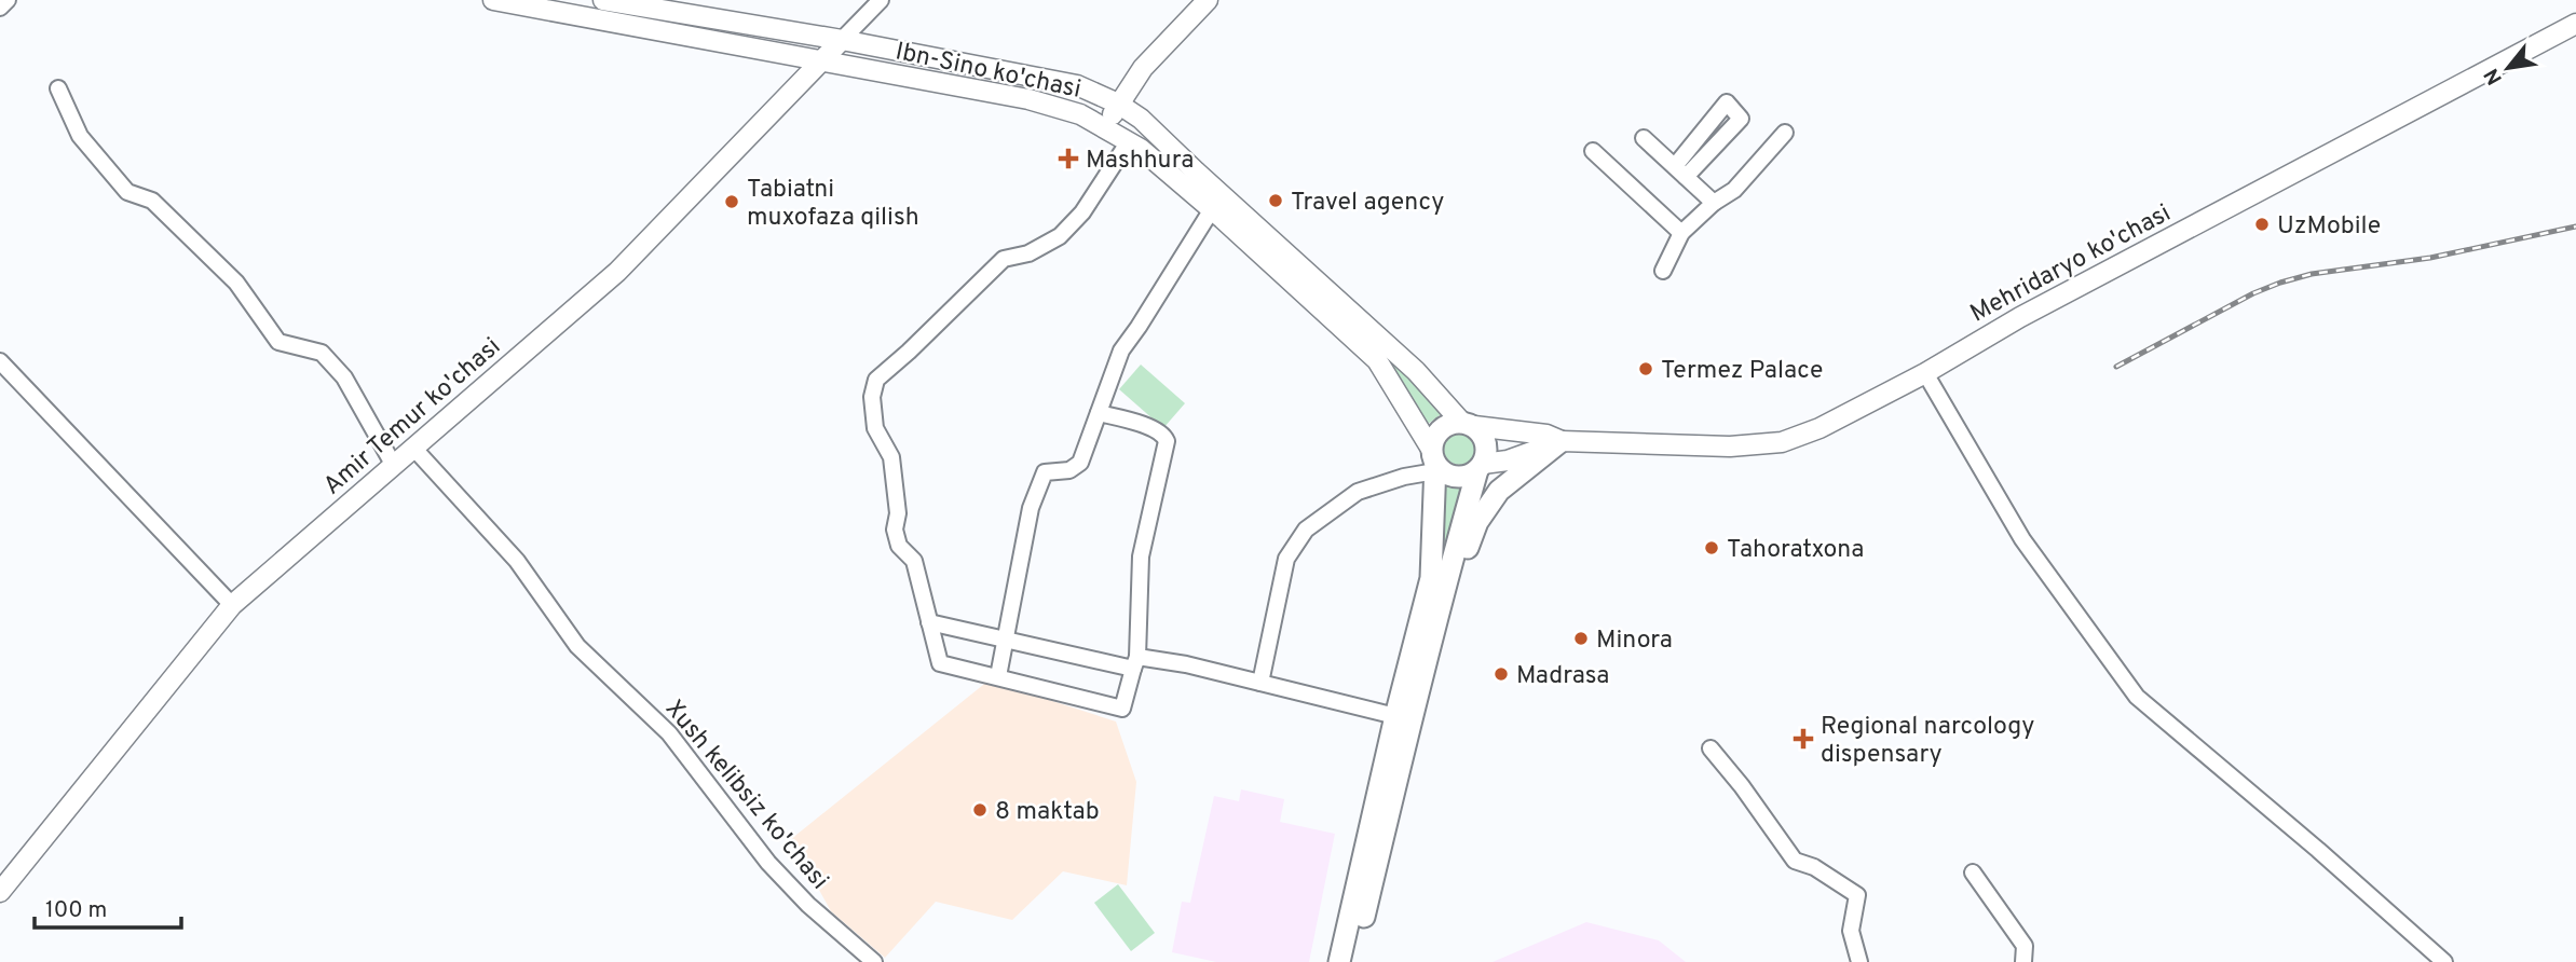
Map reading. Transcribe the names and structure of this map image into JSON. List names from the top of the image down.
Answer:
{
  "streets": {
    "main road": ["Ibn-Sino ko'chasi", "Мehridaryo ko'chasi", "Amir Temur ko'chasi"],
    "street": ["Xush kelibsiz ko'chasi"]
  },
  "crossings": [
    ["Ibn-Sino ko'chasi", "Amir Temur ko'chasi"],
    ["Amir Temur ko'chasi", "Xush kelibsiz ko'chasi"]
  ],
  "places": {
    "health": ["Mashhura", "Regional narcology dispensary"],
    "other": [
      "Travel agency",
      "Tabiatni muxofaza qilish",
      "UzMobile",
      "Termez Palace",
      "Tahoratxona",
      "Minora",
      "Madrasa",
      "8 maktab"
    ]
  },
  "scale_bar": "100 m",
  "north": "bottom left"
}
